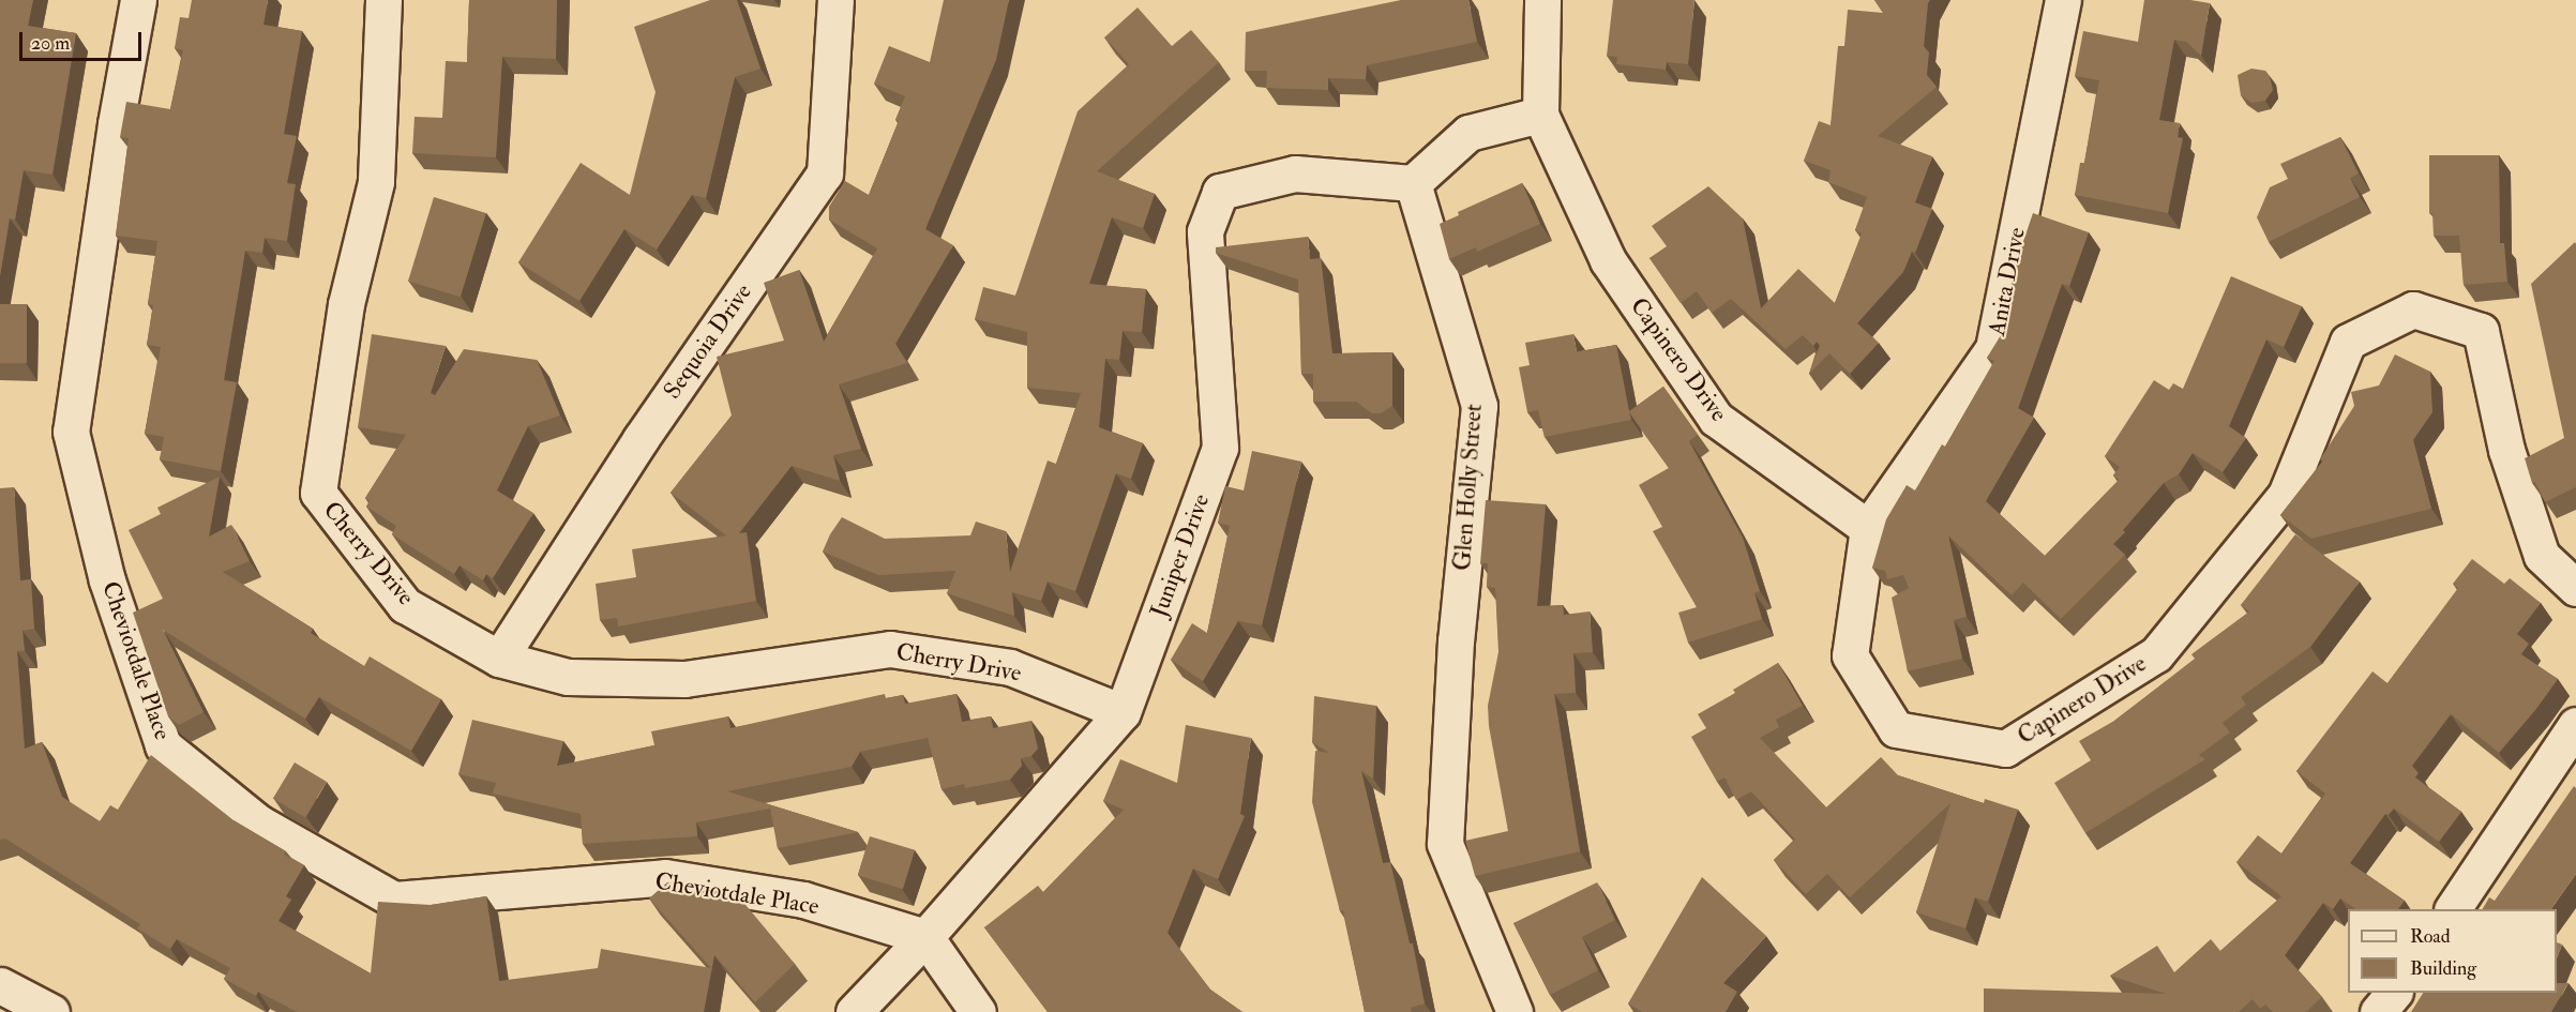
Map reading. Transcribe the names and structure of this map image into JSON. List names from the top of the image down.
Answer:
{
  "streets": {
    "street": [
      "Anita Drive",
      "Sequoia Drive",
      "Capinero Drive",
      "Glen Holly Street",
      "Cherry Drive",
      "Juniper Drive",
      "Cheviotdale Place"
    ]
  },
  "crossings": [
    ["Anita Drive", "Capinero Drive"],
    ["Sequoia Drive", "Cherry Drive"],
    ["Glen Holly Street", "Juniper Drive"],
    ["Cherry Drive", "Juniper Drive"],
    ["Juniper Drive", "Cheviotdale Place"]
  ],
  "legend": ["Road", "Building"],
  "scale_bar": "20 m"
}
